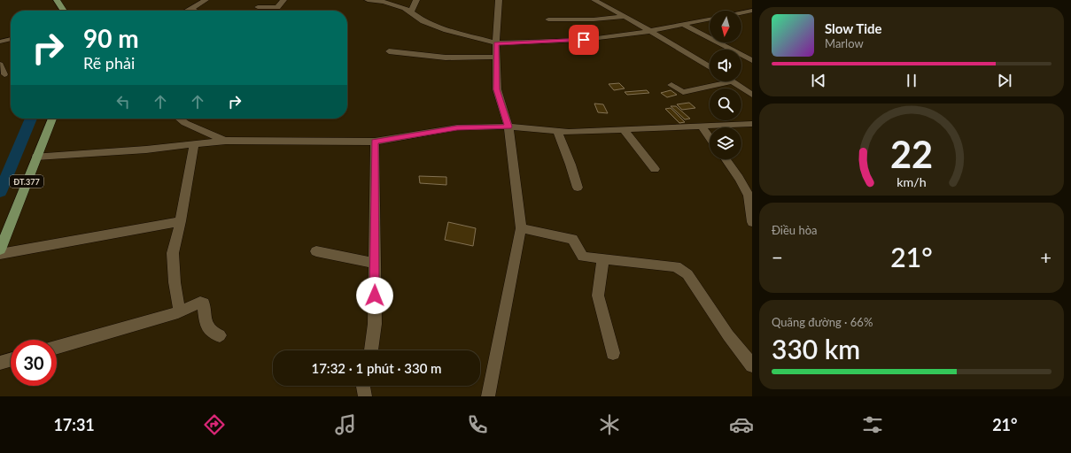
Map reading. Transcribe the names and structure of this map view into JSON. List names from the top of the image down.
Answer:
{
  "streets": {
    "main road": ["ĐT.377"]
  },
  "north": "bottom",
  "page": {
    "turn": ["90 m", "Rẽ phải"],
    "song": ["Slow Tide", "Marlow"],
    "tile": [
      "Điều hòa",
      ["Quãng đường · 66%", "330 km"]
    ],
    "heat": ["−", "21°", "+"],
    "limit": "30",
    "trip": "17:32 · 1 phút · 330 m",
    "tabs": ["17:31", "21°"],
    "gauge": ["22", "km/h"]
  }
}
